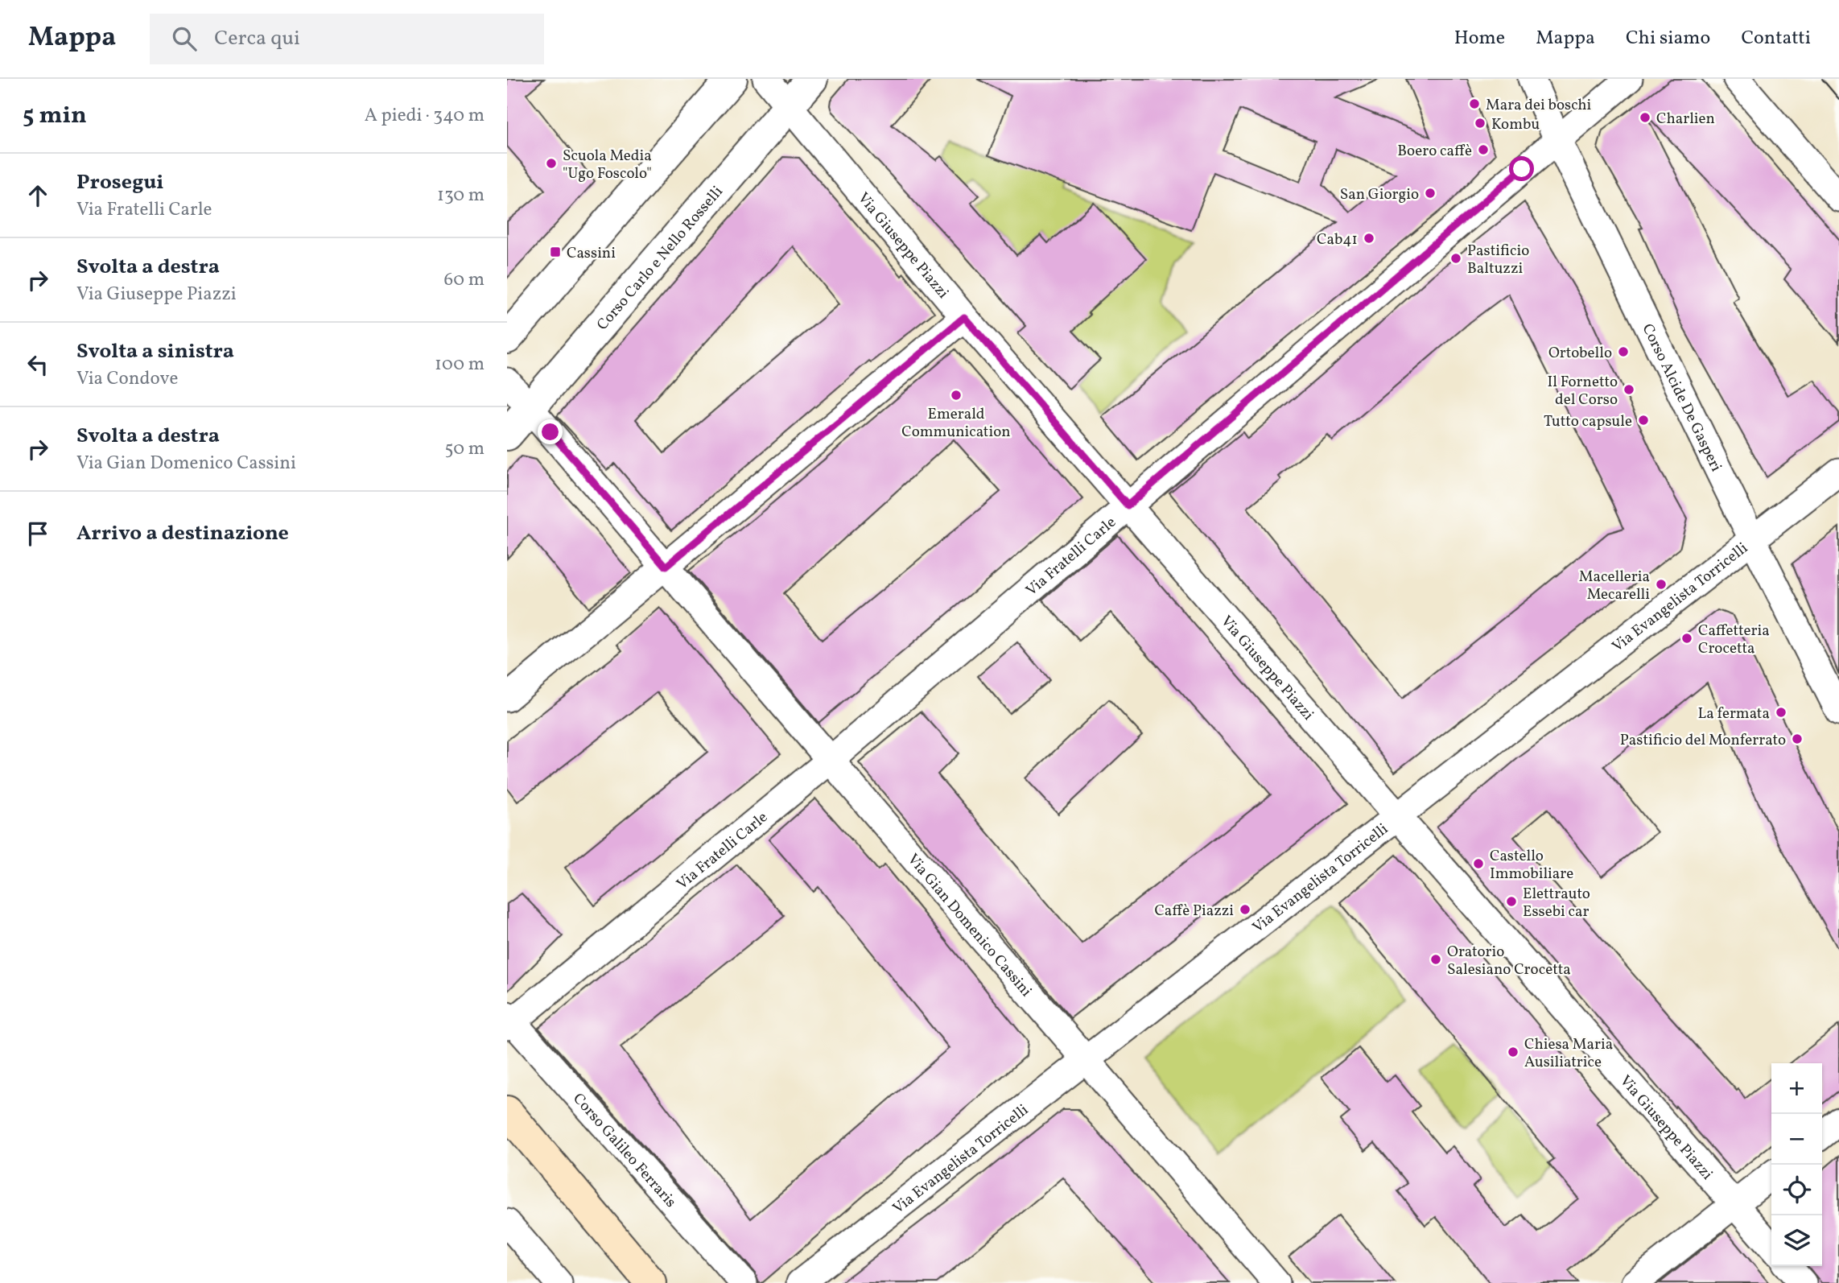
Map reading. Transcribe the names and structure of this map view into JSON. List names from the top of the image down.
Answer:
{
  "streets": {
    "street": [
      "Via Giuseppe Piazzi",
      "Corso Carlo e Nello Rosselli",
      "Corso Alcide De Gasperi",
      "Via Fratelli Carle",
      "Via Evangelista Torricelli",
      "Via Gian Domenico Cassini",
      "Corso Galileo Ferraris"
    ]
  },
  "crossings": [
    ["Via Giuseppe Piazzi", "Corso Carlo e Nello Rosselli"],
    ["Via Giuseppe Piazzi", "Via Fratelli Carle"],
    ["Via Giuseppe Piazzi", "Via Evangelista Torricelli"],
    ["Corso Carlo e Nello Rosselli", "Via Gian Domenico Cassini"],
    ["Corso Alcide De Gasperi", "Via Fratelli Carle"],
    ["Corso Alcide De Gasperi", "Via Evangelista Torricelli"],
    ["Via Fratelli Carle", "Via Gian Domenico Cassini"],
    ["Via Fratelli Carle", "Corso Galileo Ferraris"],
    ["Via Evangelista Torricelli", "Via Gian Domenico Cassini"]
  ],
  "places": {
    "other": [
      "Mara dei boschi",
      "Charlien",
      "Kombu",
      "Boero caffè",
      "Scuola Media \"Ugo Foscolo\"",
      "San Giorgio",
      "Cab41",
      "Pastificio Baltuzzi",
      "Ortobello",
      "Il Fornetto del Corso",
      "Emerald Communication",
      "Tutto capsule",
      "Macelleria Mecarelli",
      "Caffetteria Crocetta",
      "La fermata",
      "Pastificio del Monferrato",
      "Castello Immobiliare",
      "Elettrauto Essebi car",
      "Caffè Piazzi",
      "Oratorio Salesiano Crocetta",
      "Chiesa Maria Ausiliatrice"
    ],
    "transit": ["Cassini"]
  },
  "page": {
    "header": "Mappa",
    "search": "Cerca qui",
    "nav": [
      "Home",
      "Mappa",
      "Chi siamo",
      "Contatti"
    ],
    "heading": ["5 min", "A piedi · 340 m"],
    "list": [
      ["Prosegui", "Via Fratelli Carle", "130 m"],
      ["Svolta a destra", "Via Giuseppe Piazzi", "60 m"],
      ["Svolta a sinistra", "Via Condove", "100 m"],
      ["Svolta a destra", "Via Gian Domenico Cassini", "50 m"],
      "Arrivo a destinazione"
    ],
    "map_buttons": ["+", "−"]
  }
}
